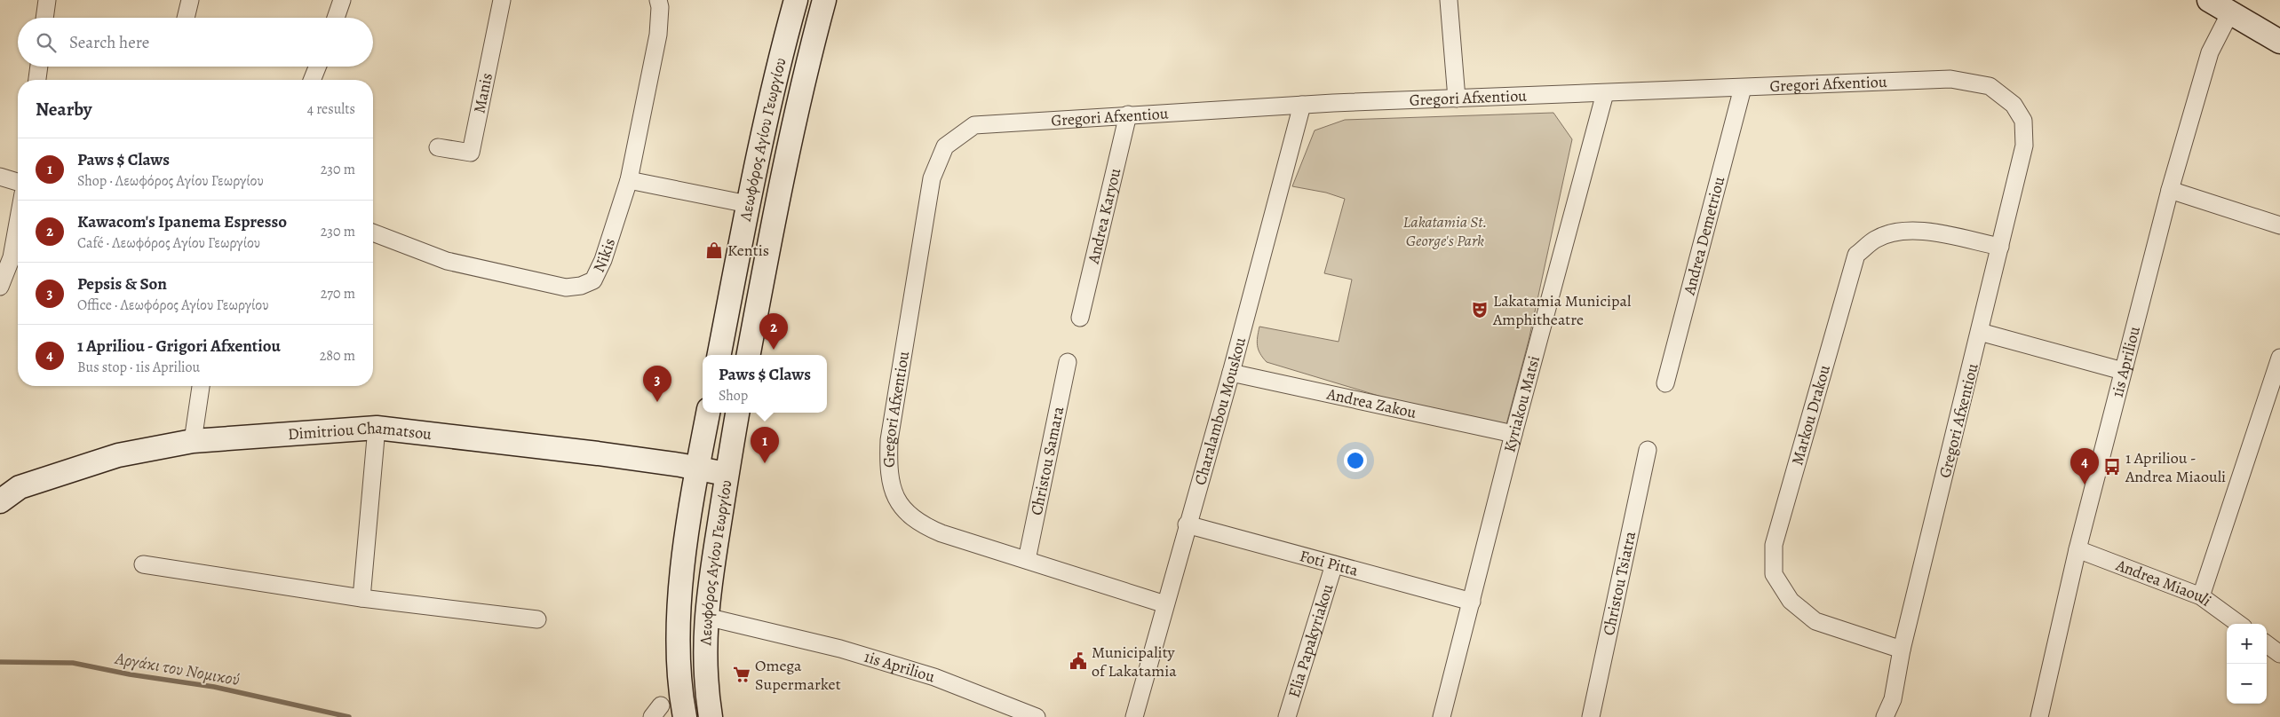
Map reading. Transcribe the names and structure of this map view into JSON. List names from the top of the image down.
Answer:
{
  "streets": {
    "main road": ["Λεωφόρος Αγίου Γεωργίου", "Dimitriou Chamatsou"],
    "street": [
      "Gregori Afxentiou",
      "Manis",
      "Andrea Karyou",
      "Andrea Demetriou",
      "Nikis",
      "1is Apriliou",
      "Andrea Zakou",
      "Kyriakou Matsi",
      "Charalambou Mouskou",
      "Markou Drakou",
      "Christou Samara",
      "Foti Pitta",
      "Christou Tsiatra",
      "Andrea Miaouli",
      "Elia Papakyriakou"
    ]
  },
  "crossings": [
    ["Gregori Afxentiou", "Andrea Karyou"],
    ["Gregori Afxentiou", "Andrea Demetriou"],
    ["Gregori Afxentiou", "Kyriakou Matsi"],
    ["Gregori Afxentiou", "Charalambou Mouskou"],
    ["Gregori Afxentiou", "Markou Drakou"],
    ["Gregori Afxentiou", "Christou Samara"],
    ["Λεωφόρος Αγίου Γεωργίου", "1is Apriliou"],
    ["Λεωφόρος Αγίου Γεωργίου", "Dimitriou Chamatsou"],
    ["1is Apriliou", "Andrea Miaouli"],
    ["Andrea Zakou", "Kyriakou Matsi"],
    ["Andrea Zakou", "Charalambou Mouskou"],
    ["Kyriakou Matsi", "Foti Pitta"],
    ["Charalambou Mouskou", "Foti Pitta"],
    ["Foti Pitta", "Elia Papakyriakou"]
  ],
  "water": ["Αργάκι του Νομικού"],
  "parks": ["Lakatamia St. George's Park"],
  "places": {
    "shop": ["Kentis"],
    "theatre": ["Lakatamia Municipal Amphitheatre"],
    "bus stop": ["1 Apriliou - Andrea Miaouli"],
    "public building": ["Municipality of Lakatamia"],
    "supermarket": ["Omega Supermarket"]
  },
  "page": {
    "search": "Search here",
    "heading": ["Nearby", "4 results"],
    "list": [
      {
        "mark": "1",
        "name": "Paws $ Claws",
        "note": "Shop · Λεωφόρος Αγίου Γεωργίου",
        "value": "230 m"
      },
      {
        "mark": "2",
        "name": "Kawacom's Ipanema Espresso",
        "note": "Café · Λεωφόρος Αγίου Γεωργίου",
        "value": "230 m"
      },
      {
        "mark": "3",
        "name": "Pepsis & Son",
        "note": "Office · Λεωφόρος Αγίου Γεωργίου",
        "value": "270 m"
      },
      {
        "mark": "4",
        "name": "1 Apriliou - Grigori Afxentiou",
        "note": "Bus stop · 1is Apriliou",
        "value": "280 m"
      }
    ],
    "pins": [
      "2",
      "3",
      "1",
      "4"
    ],
    "popup": ["Paws $ Claws", "Shop"],
    "map_buttons": ["+", "−"]
  }
}
